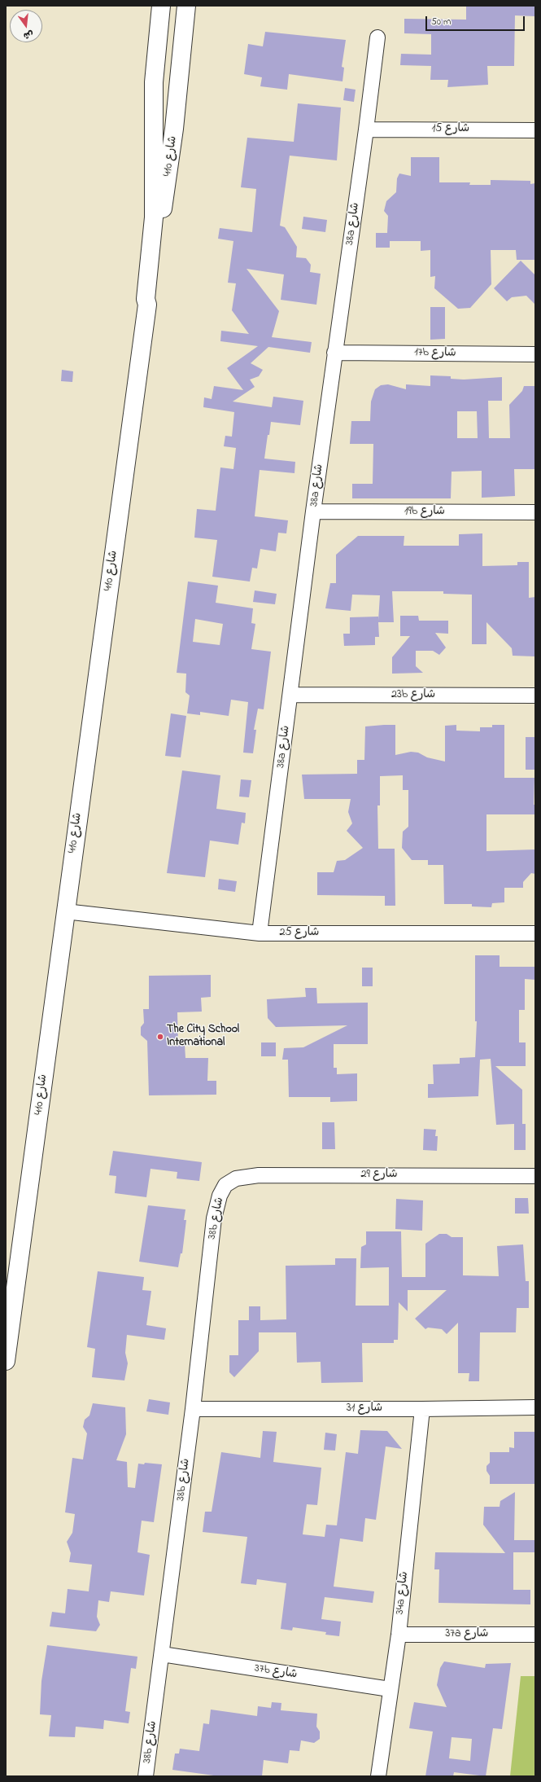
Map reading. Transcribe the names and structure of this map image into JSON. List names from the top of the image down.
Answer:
{
  "streets": {
    "street": [
      "شارع 15",
      "شارع 410",
      "38a شارع",
      "17b شارع",
      "19b شارع",
      "23b شارع",
      "شارع 25",
      "شارع 29",
      "38b شارع",
      "شارع 31",
      "34a شارع",
      "37a شارع",
      "37b شارع"
    ]
  },
  "crossings": [
    ["شارع 15", "38a شارع"],
    ["شارع 410", "شارع 25"],
    ["38a شارع", "17b شارع"],
    ["38a شارع", "19b شارع"],
    ["38a شارع", "23b شارع"],
    ["38a شارع", "شارع 25"],
    ["شارع 29", "38b شارع"],
    ["38b شارع", "شارع 31"],
    ["38b شارع", "37b شارع"],
    ["شارع 31", "34a شارع"],
    ["34a شارع", "37a شارع"],
    ["34a شارع", "37b شارع"]
  ],
  "places": ["The City School International"],
  "scale_bar": "50 m",
  "north": "bottom"
}
